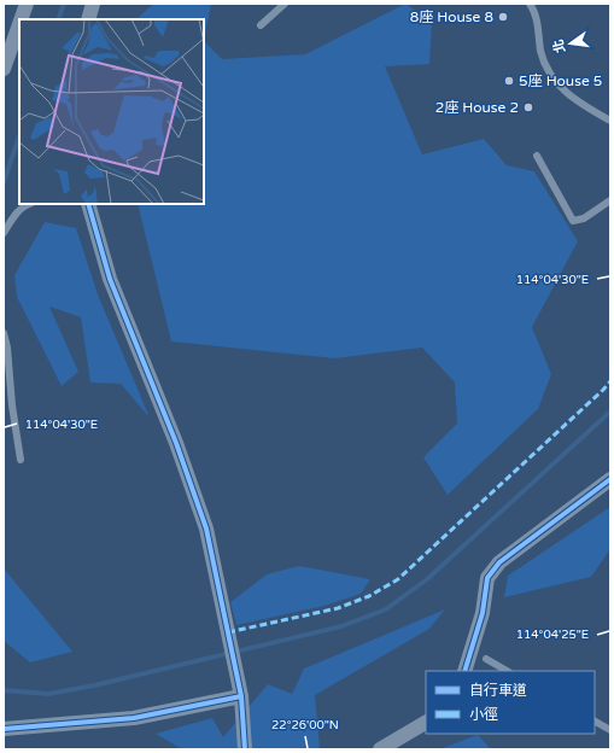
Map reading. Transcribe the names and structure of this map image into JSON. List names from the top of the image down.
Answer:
{
  "places": ["8座 House 8", "5座 House 5", "2座 House 2"],
  "legend": ["自行車道", "小徑"],
  "north": "left",
  "coordinates": ["114°04'30\"E", "114°04'25\"E", "22°26'00\"N"]
}
